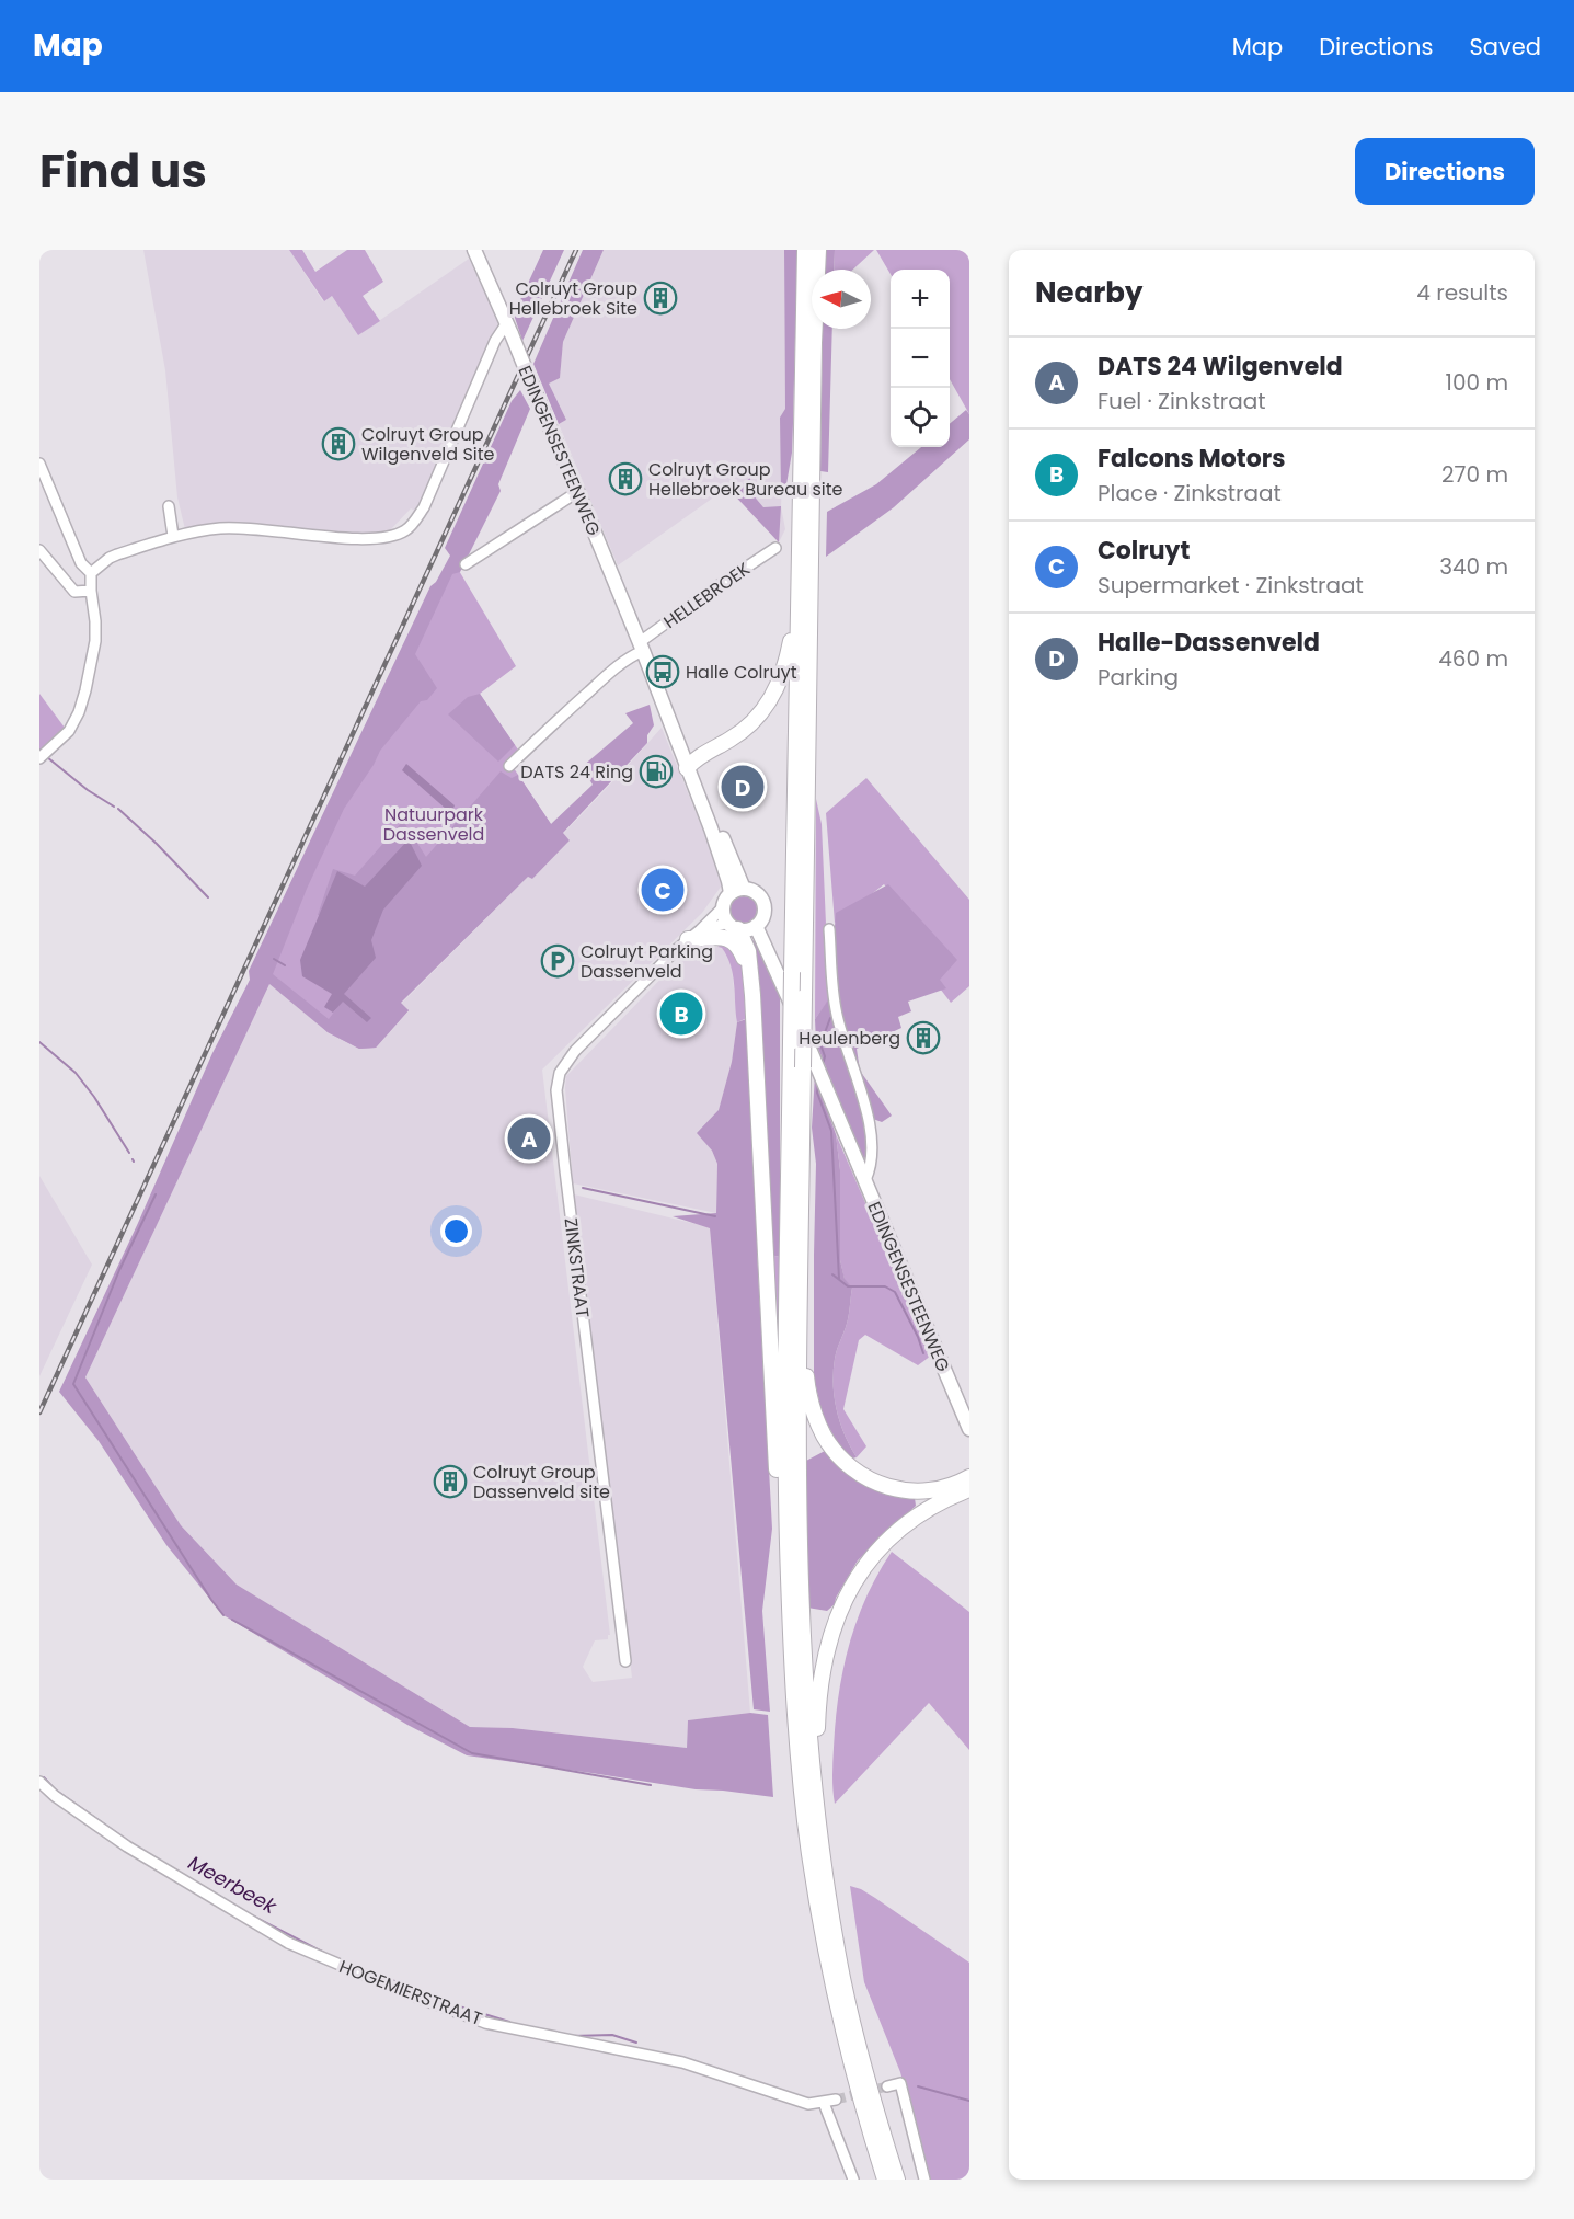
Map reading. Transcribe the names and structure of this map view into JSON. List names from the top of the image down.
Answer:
{
  "streets": {
    "main road": ["EDINGENSESTEENWEG"],
    "street": ["HELLEBROEK", "ZINKSTRAAT", "HOGEMIERSTRAAT"]
  },
  "crossings": [
    ["EDINGENSESTEENWEG", "HELLEBROEK"],
    ["EDINGENSESTEENWEG", "ZINKSTRAAT"]
  ],
  "water": ["Meerbeek"],
  "parks": ["Natuurpark Dassenveld"],
  "places": {
    "building": [
      "Colruyt Group Hellebroek Site",
      "Colruyt Group Wilgenveld Site",
      "Colruyt Group Hellebroek Bureau site",
      "Heulenberg",
      "Colruyt Group Dassenveld site"
    ],
    "bus stop": ["Halle Colruyt"],
    "fuel station": ["DATS 24 Ring"],
    "parking": ["Colruyt Parking Dassenveld"]
  },
  "north": "left",
  "page": {
    "header": "Map",
    "nav": ["Map", "Directions", "Saved"],
    "title": "Find us",
    "buttons": "Directions",
    "heading": ["Nearby", "4 results"],
    "map_buttons": ["+", "−"],
    "list": [
      {
        "mark": "A",
        "name": "DATS 24 Wilgenveld",
        "note": "Fuel · Zinkstraat",
        "value": "100 m"
      },
      {
        "mark": "B",
        "name": "Falcons Motors",
        "note": "Place · Zinkstraat",
        "value": "270 m"
      },
      {
        "mark": "C",
        "name": "Colruyt",
        "note": "Supermarket · Zinkstraat",
        "value": "340 m"
      },
      {
        "mark": "D",
        "name": "Halle-Dassenveld",
        "note": "Parking",
        "value": "460 m"
      }
    ],
    "pins": [
      "D",
      "C",
      "B",
      "A"
    ]
  }
}
